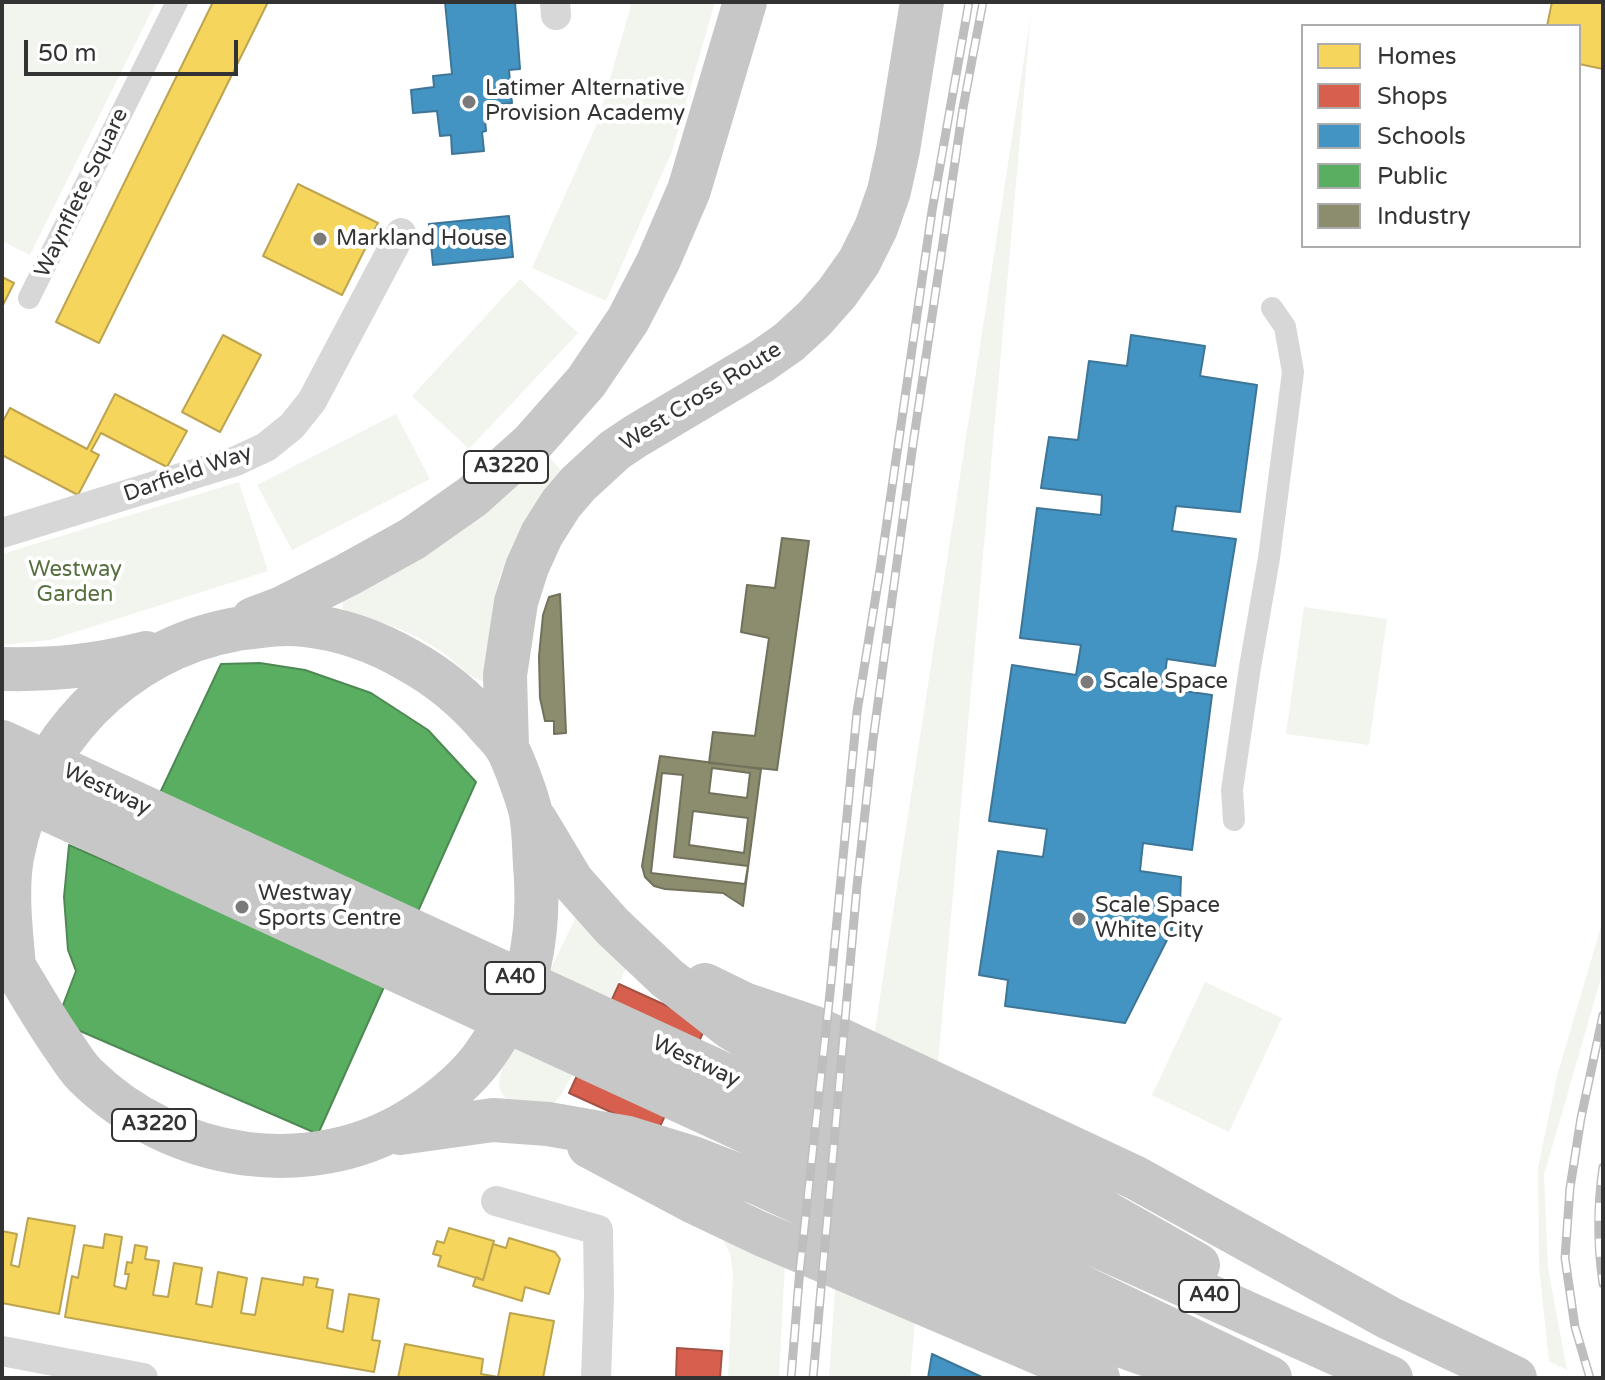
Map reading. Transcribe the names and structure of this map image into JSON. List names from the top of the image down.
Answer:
{
  "streets": {
    "highway": [
      "West Cross Route",
      "A3220",
      "Westway",
      "A40"
    ],
    "street": ["Waynflete Square", "Darfield Way"]
  },
  "crossings": [
    ["West Cross Route", "A3220"],
    ["A3220", "A40"],
    ["Westway", "A40"]
  ],
  "parks": ["Westway Garden"],
  "places": [
    "Latimer Alternative Provision Academy",
    "Markland House",
    "Scale Space",
    "Westway Sports Centre",
    "Scale Space White City"
  ],
  "legend": [
    "Homes",
    "Shops",
    "Schools",
    "Public",
    "Industry"
  ],
  "scale_bar": "50 m"
}
